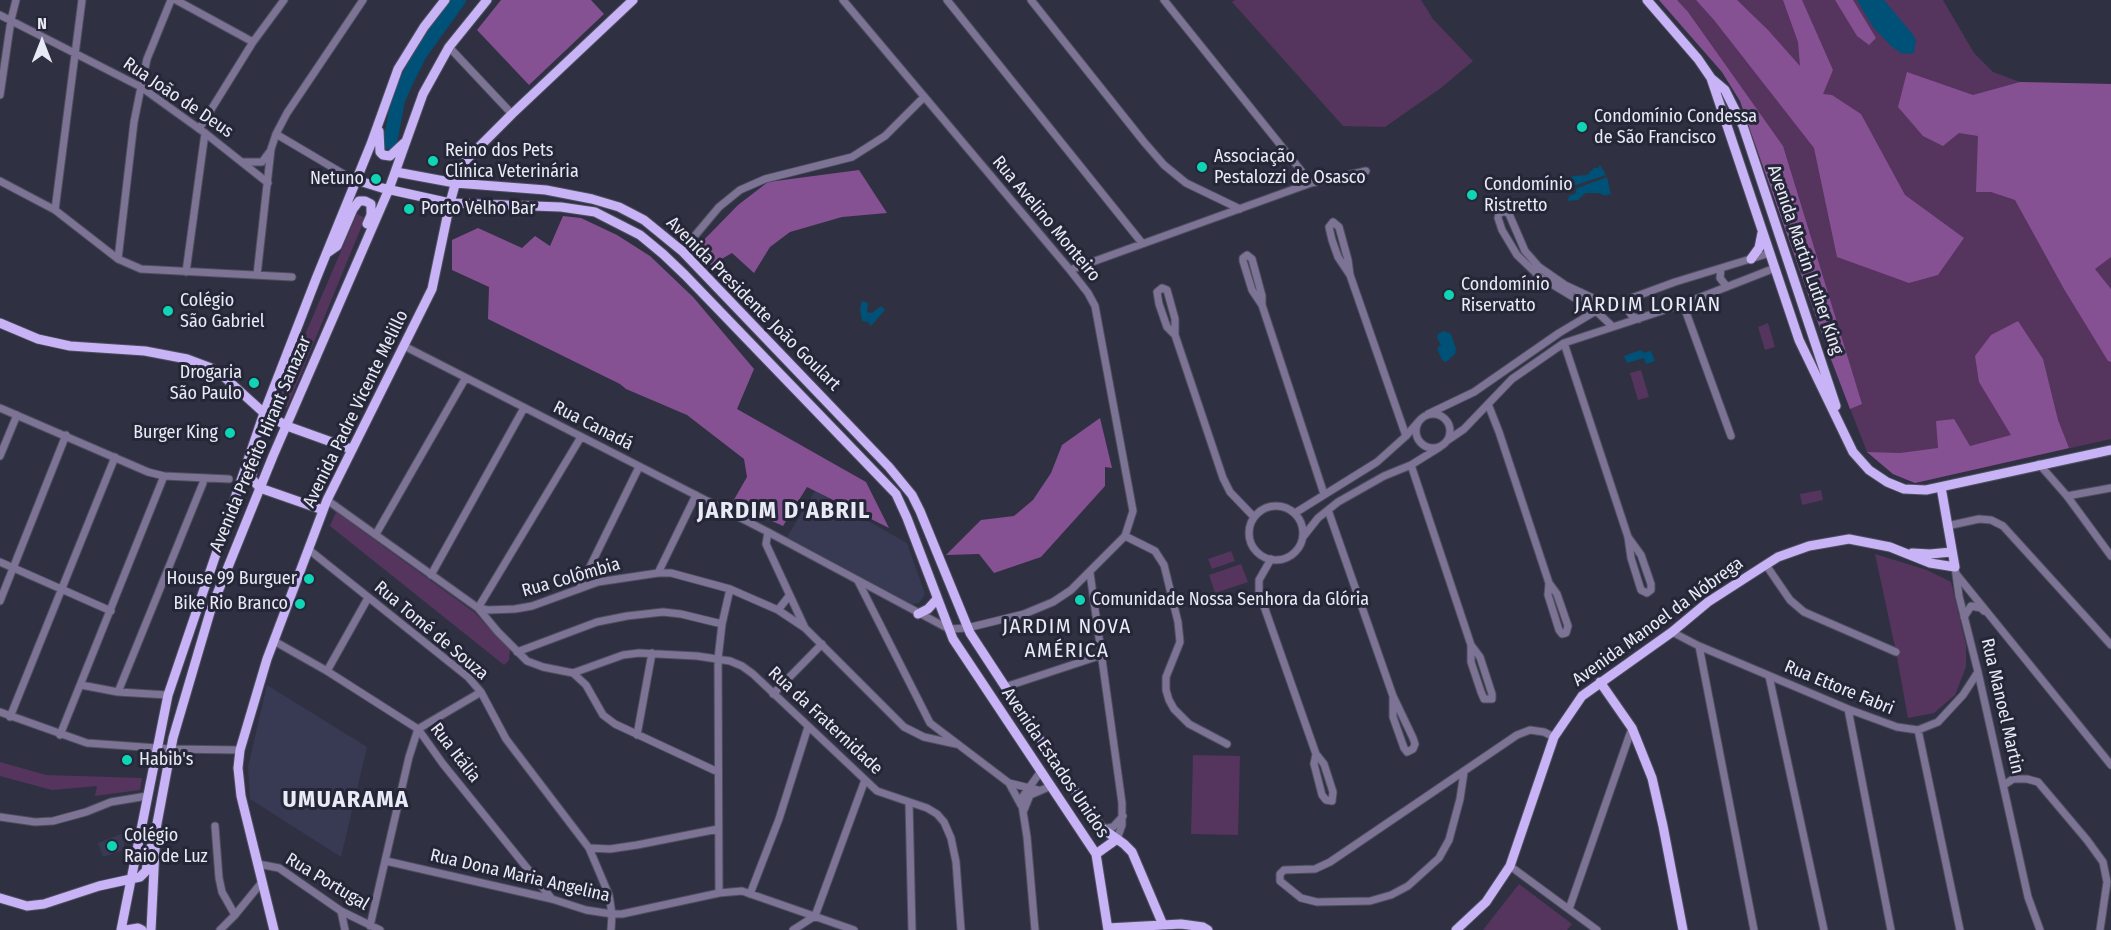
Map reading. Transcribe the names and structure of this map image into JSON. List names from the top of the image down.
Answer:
{
  "streets": {
    "main road": [
      "Avenida Martin Luther King",
      "Avenida Presidente João Goulart",
      "Avenida Padre Vicente Melillo",
      "Avenida Prefeito Hirant Sanazar",
      "Avenida Manoel da Nóbrega",
      "Rua Manoel Martin",
      "Avenida Estados Unidos"
    ],
    "street": [
      "Rua João de Deus",
      "Rua Avelino Monteiro",
      "Rua Canadá",
      "Rua Colômbia",
      "Rua Tomé de Souza",
      "Rua Ettore Fabri",
      "Rua da Fraternidade",
      "Rua Itália",
      "Rua Dona Maria Angelina",
      "Rua Portugal"
    ]
  },
  "crossings": [
    ["Avenida Martin Luther King", "Rua Manoel Martin"],
    ["Avenida Presidente João Goulart", "Avenida Padre Vicente Melillo"],
    ["Avenida Presidente João Goulart", "Rua Canadá"],
    ["Avenida Presidente João Goulart", "Avenida Prefeito Hirant Sanazar"],
    ["Avenida Presidente João Goulart", "Avenida Estados Unidos"],
    ["Avenida Padre Vicente Melillo", "Rua Canadá"],
    ["Avenida Padre Vicente Melillo", "Rua Tomé de Souza"],
    ["Avenida Padre Vicente Melillo", "Rua Itália"],
    ["Avenida Padre Vicente Melillo", "Rua Portugal"],
    ["Rua Canadá", "Avenida Estados Unidos"],
    ["Avenida Manoel da Nóbrega", "Rua Ettore Fabri"],
    ["Avenida Manoel da Nóbrega", "Rua Manoel Martin"],
    ["Rua Tomé de Souza", "Rua Dona Maria Angelina"],
    ["Rua Itália", "Rua Dona Maria Angelina"]
  ],
  "districts": [
    "JARDIM LORIAN",
    "JARDIM D'ABRIL",
    "JARDIM NOVA AMÉRICA",
    "UMUARAMA"
  ],
  "places": [
    "Condomínio Condessa de São Francisco",
    "Reino dos Pets Clínica Veterinária",
    "Associação Pestalozzi de Osasco",
    "Netuno",
    "Condomínio Ristretto",
    "Porto Velho Bar",
    "Condomínio Riservatto",
    "Colégio São Gabriel",
    "Drogaria São Paulo",
    "Burger King",
    "House 99 Burguer",
    "Comunidade Nossa Senhora da Glória",
    "Bike Rio Branco",
    "Habib's",
    "Colégio Raio de Luz"
  ],
  "north": "top"
}
